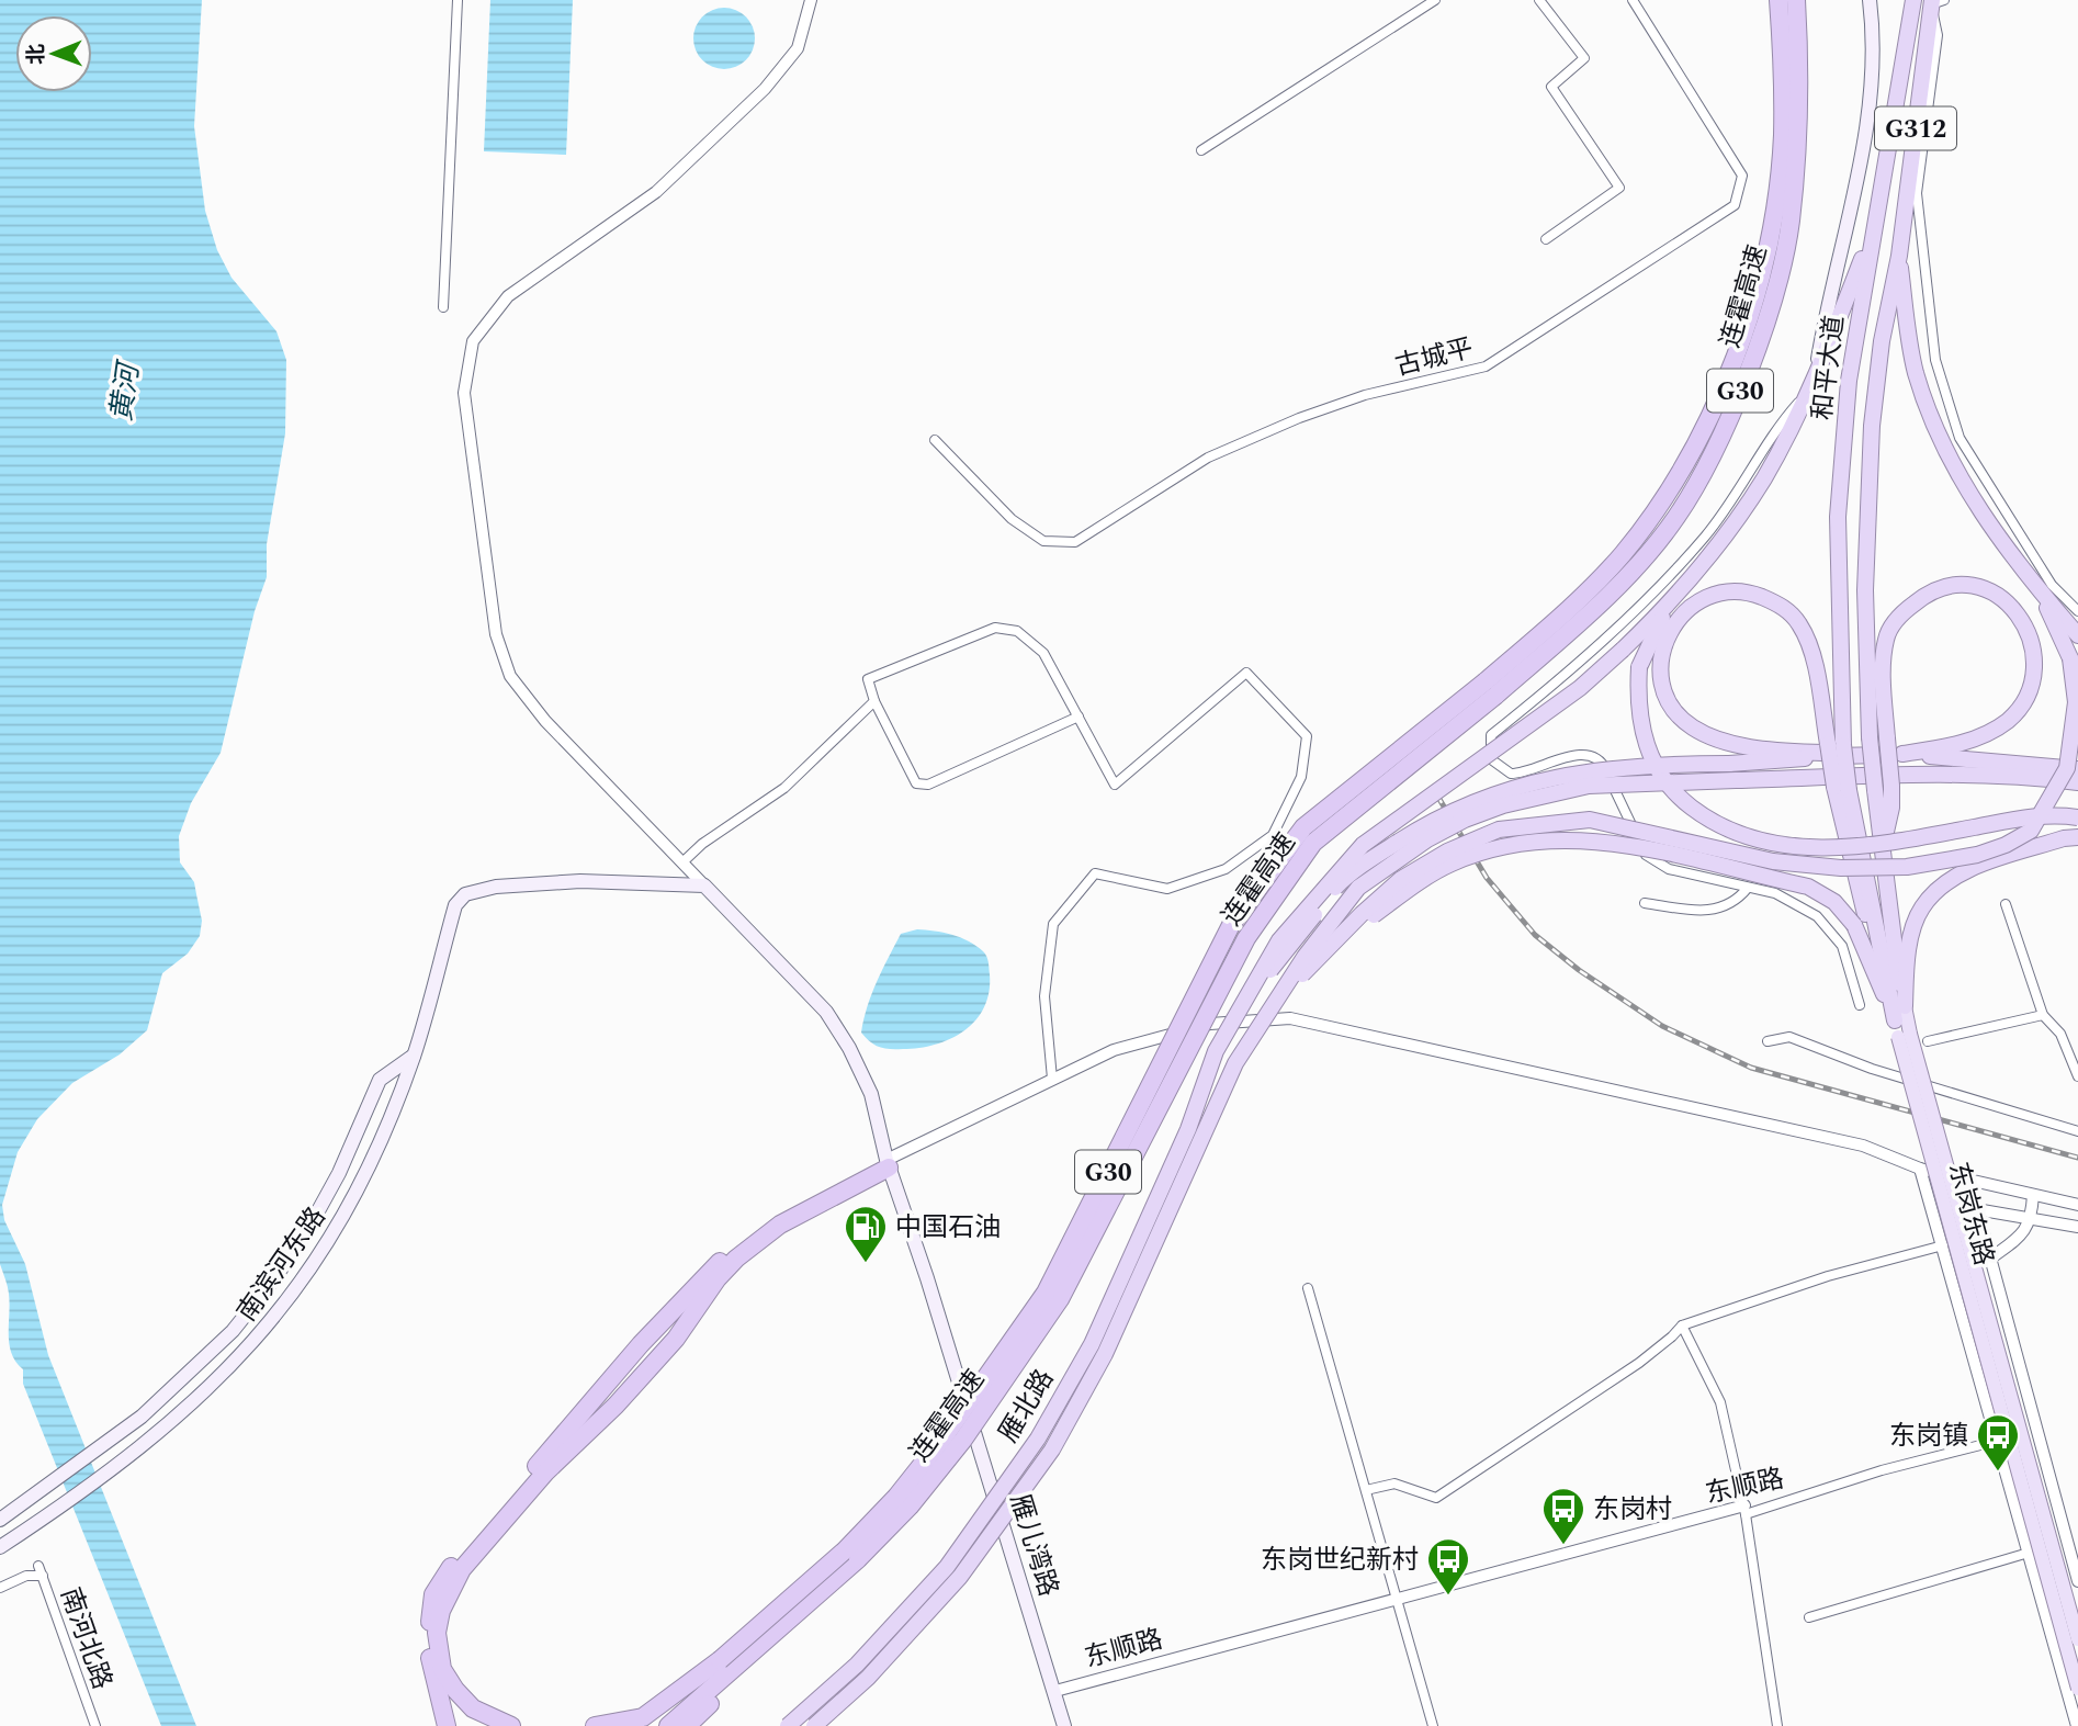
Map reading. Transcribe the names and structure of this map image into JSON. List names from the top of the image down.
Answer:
{
  "streets": {
    "highway": [
      "G312",
      "连霍高速",
      "和平大道",
      "G30",
      "东岗东路",
      "雁北路"
    ],
    "main road": ["南滨河东路", "雁儿湾路"],
    "street": ["古城平", "东顺路", "南河北路"]
  },
  "crossings": [
    ["和平大道", "东岗东路"],
    ["南滨河东路", "雁儿湾路"],
    ["东顺路", "雁儿湾路"]
  ],
  "water": ["黄河"],
  "places": {
    "fuel station": ["中国石油"],
    "bus stop": ["东岗镇", "东岗村", "东岗世纪新村"]
  },
  "north": "left"
}
